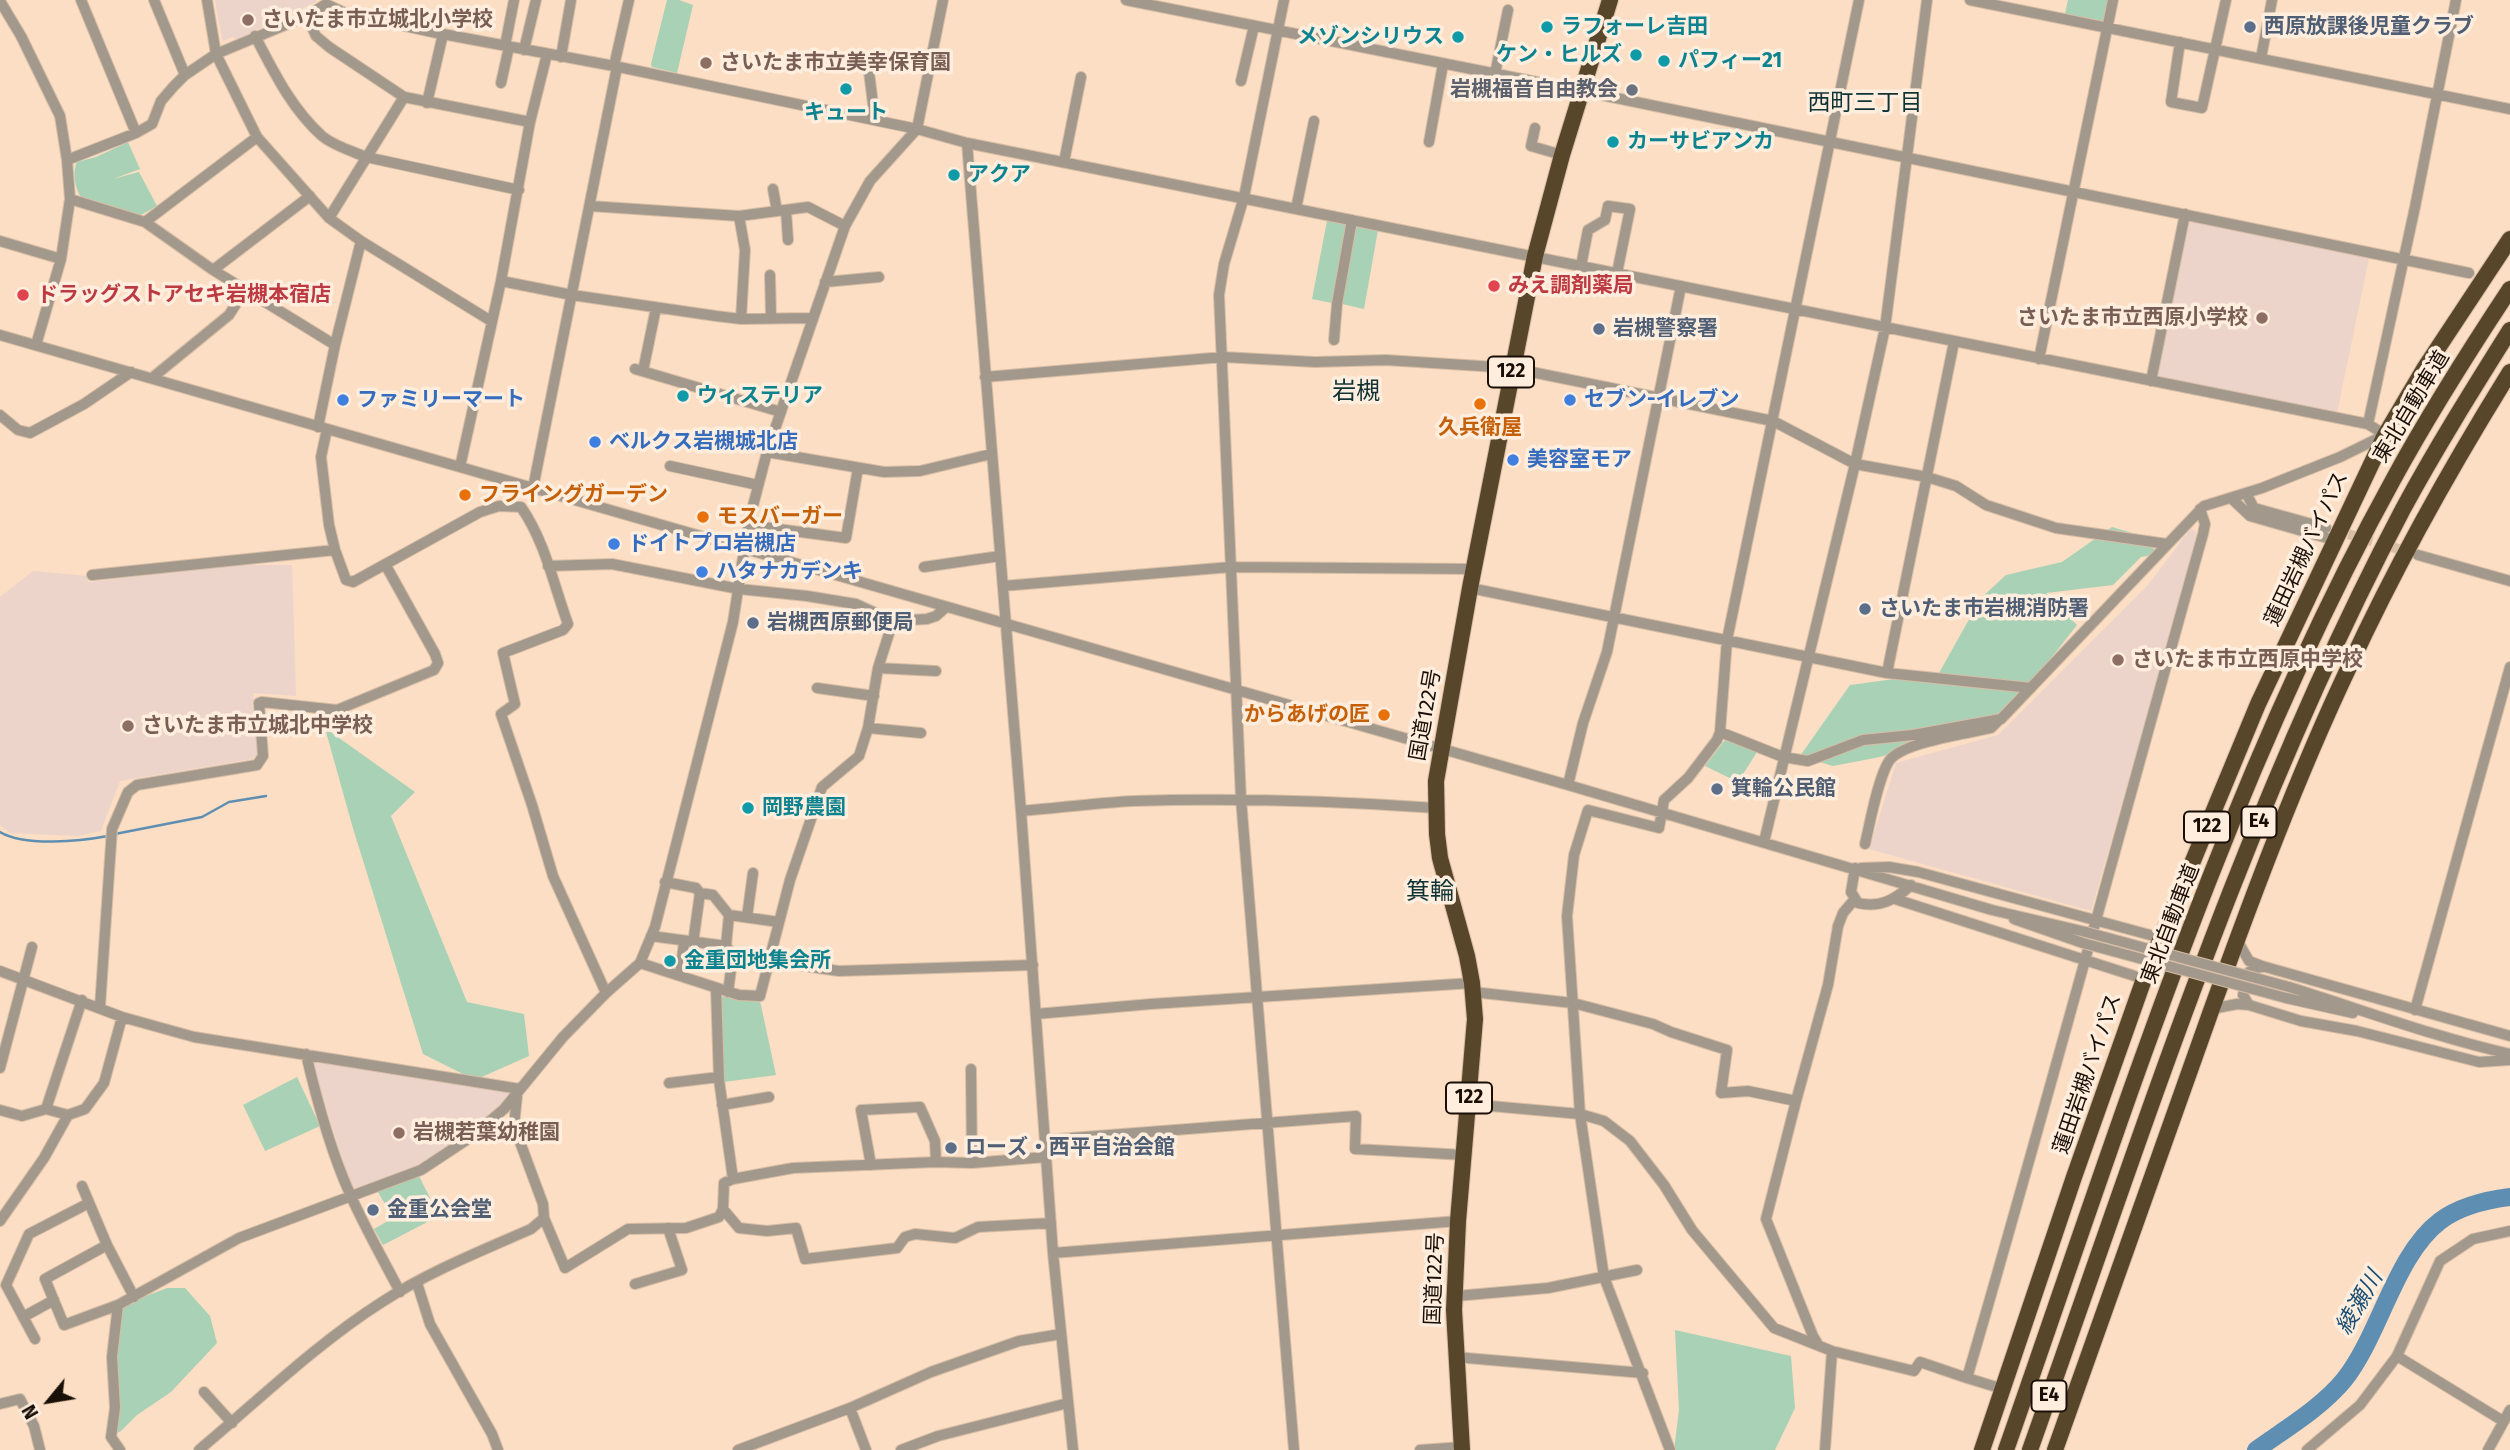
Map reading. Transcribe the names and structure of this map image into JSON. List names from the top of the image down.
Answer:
{
  "streets": {
    "highway": [
      "122",
      "東北自動車道",
      "蓮田岩槻バイパス",
      "国道122号",
      "E4"
    ]
  },
  "districts": ["西町三丁目", "岩槻", "箕輪"],
  "water": ["綾瀬川"],
  "places": [
    "さいたま市立城北小学校",
    "ラフォーレ吉田",
    "西原放課後児童クラブ",
    "メゾンシリウス",
    "ケン・ヒルズ",
    "パフィー21",
    "さいたま市立美幸保育園",
    "キュート",
    "岩槻福音自由教会",
    "カーサビアンカ",
    "アクア",
    "みえ調剤薬局",
    "ドラッグストアセキ岩槻本宿店",
    "さいたま市立西原小学校",
    "岩槻警察署",
    "ウィステリア",
    "ファミリーマート",
    "セブン-イレブン",
    "久兵衛屋",
    "ベルクス岩槻城北店",
    "美容室モア",
    "フライングガーデン",
    "モスバーガー",
    "ドイトプロ岩槻店",
    "ハタナカデンキ",
    "さいたま市岩槻消防署",
    "岩槻西原郵便局",
    "さいたま市立西原中学校",
    "からあげの匠",
    "さいたま市立城北中学校",
    "箕輪公民館",
    "岡野農園",
    "金重団地集会所",
    "岩槻若葉幼稚園",
    "ローズ・西平自治会館",
    "金重公会堂"
  ],
  "north": "bottom left"
}
